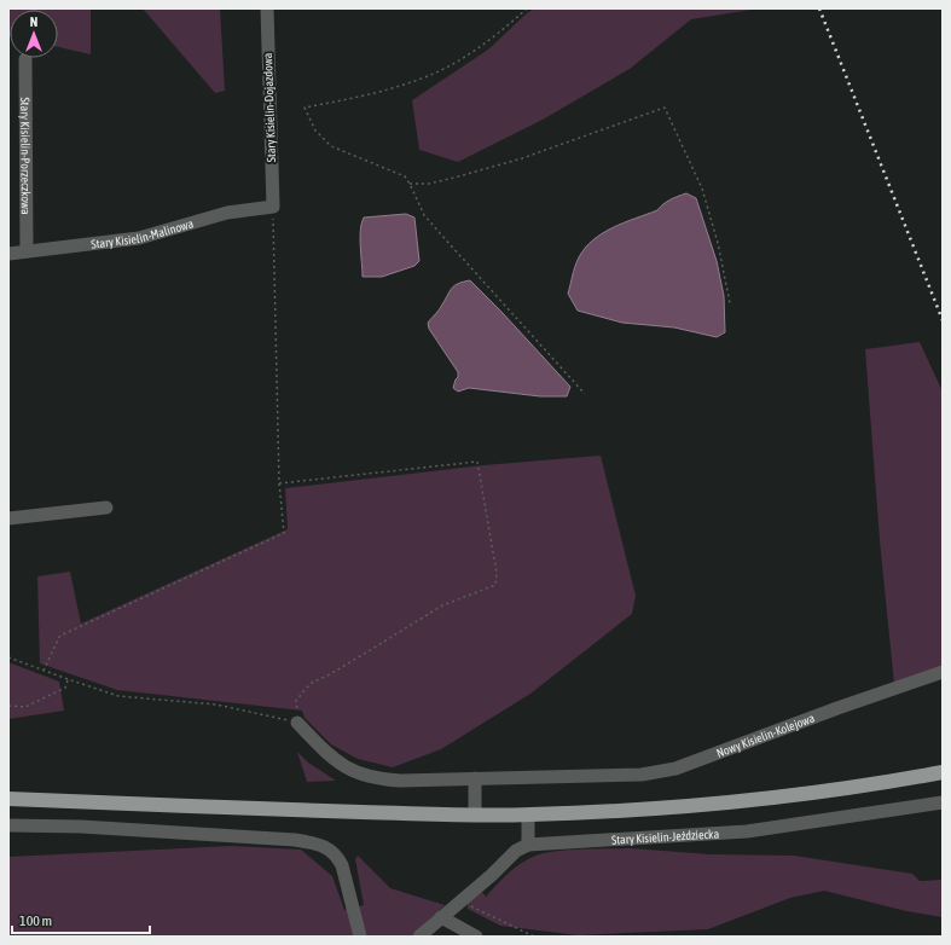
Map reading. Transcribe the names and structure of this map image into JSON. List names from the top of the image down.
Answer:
{
  "streets": {
    "street": [
      "Stary Kisielin-Dojazdowa",
      "Stary Kisielin-Porzeczkowa",
      "Stary Kisielin-Malinowa",
      "Nowy Kisielin-Kolejowa",
      "Stary Kisielin-Jeździecka"
    ]
  },
  "crossings": [
    ["Stary Kisielin-Dojazdowa", "Stary Kisielin-Malinowa"],
    ["Stary Kisielin-Porzeczkowa", "Stary Kisielin-Malinowa"]
  ],
  "scale_bar": "100 m",
  "north": "top"
}
